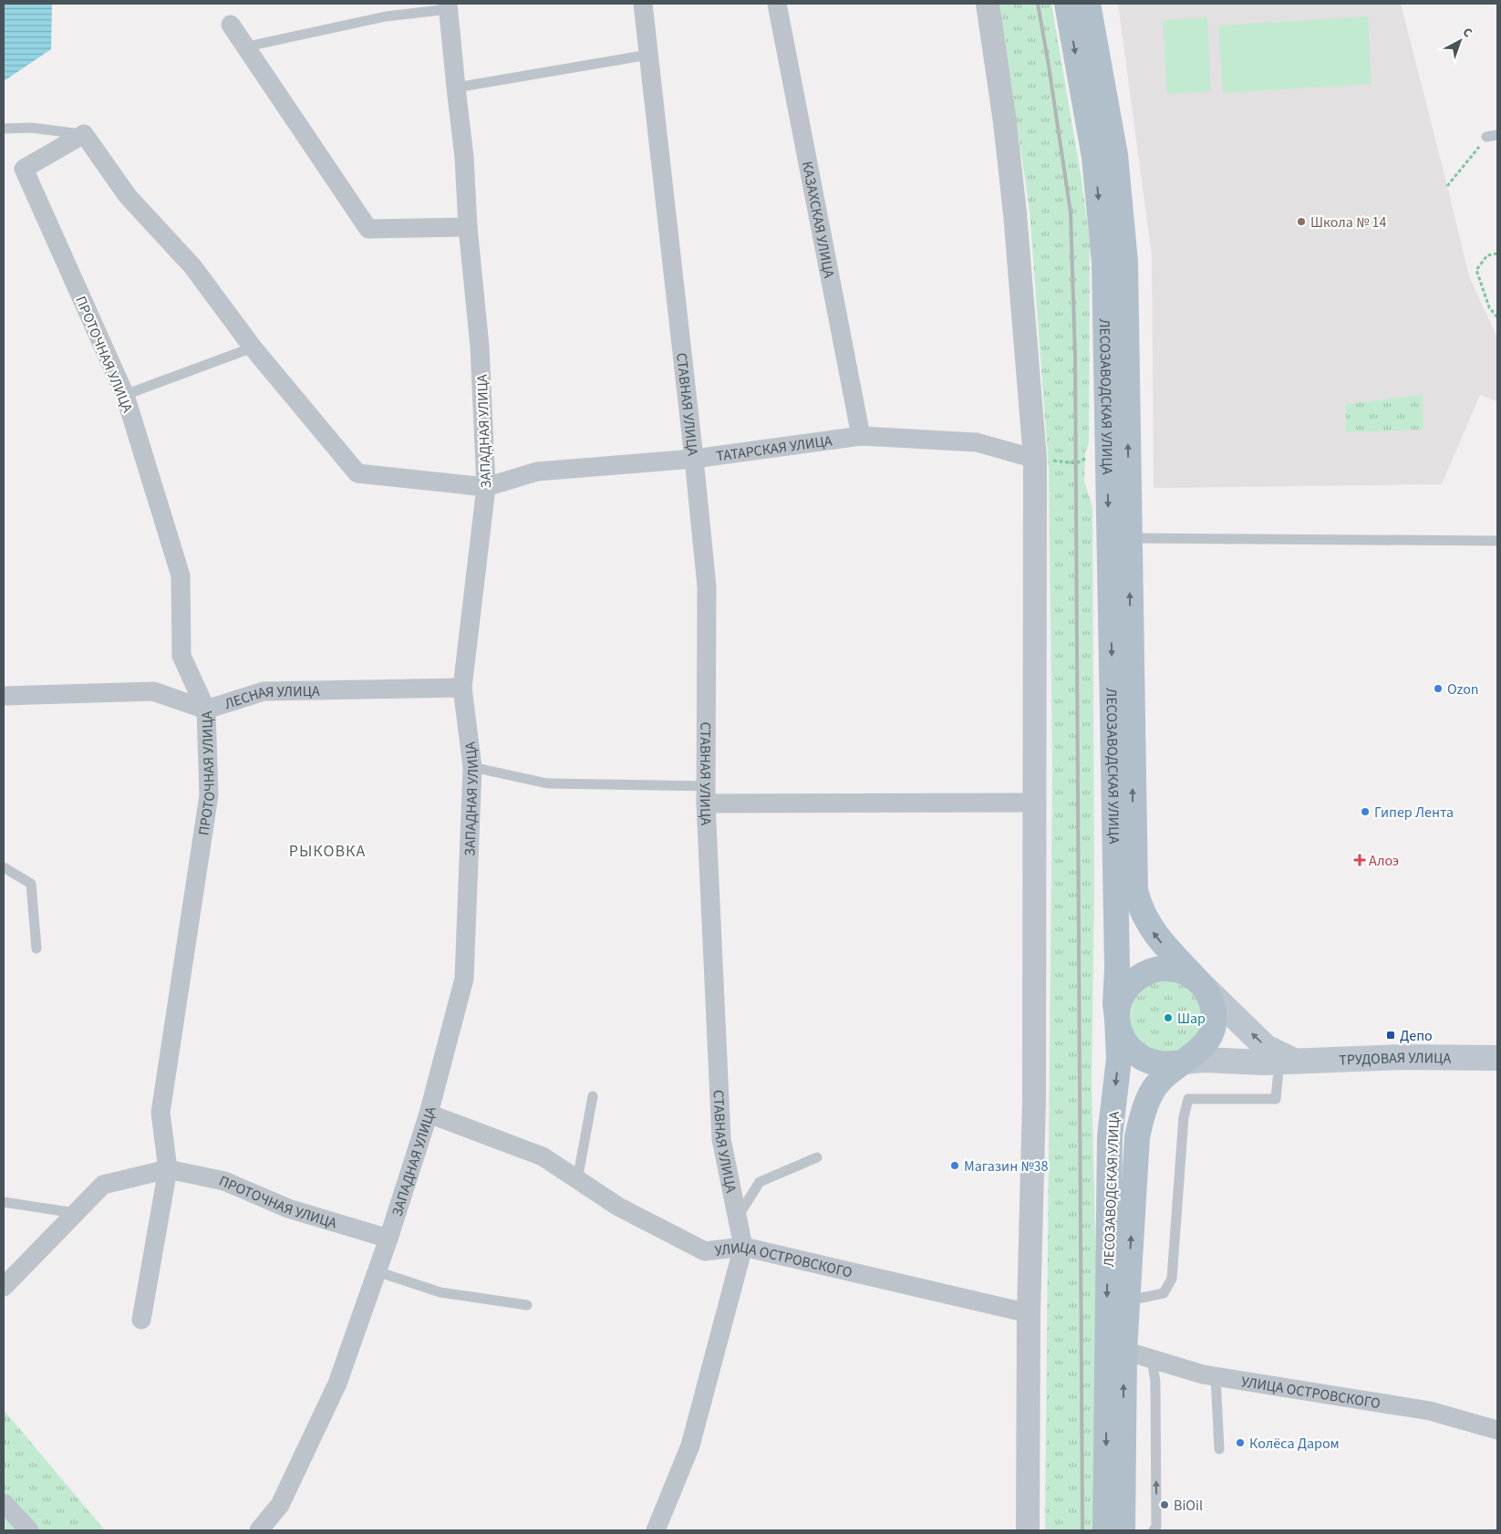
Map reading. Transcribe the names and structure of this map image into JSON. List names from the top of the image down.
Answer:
{
  "streets": {
    "main road": ["ЛЕСОЗАВОДСКАЯ УЛИЦА", "ТРУДОВАЯ УЛИЦА"],
    "street": [
      "КАЗАХСКАЯ УЛИЦА",
      "ПРОТОЧНАЯ УЛИЦА",
      "СТАВНАЯ УЛИЦА",
      "ЗАПАДНАЯ УЛИЦА",
      "ТАТАРСКАЯ УЛИЦА",
      "ЛЕСНАЯ УЛИЦА",
      "УЛИЦА ОСТРОВСКОГО"
    ]
  },
  "crossings": [
    ["КАЗАХСКАЯ УЛИЦА", "ТАТАРСКАЯ УЛИЦА"],
    ["ПРОТОЧНАЯ УЛИЦА", "ЗАПАДНАЯ УЛИЦА"],
    ["ПРОТОЧНАЯ УЛИЦА", "ЛЕСНАЯ УЛИЦА"],
    ["ЛЕСОЗАВОДСКАЯ УЛИЦА", "ТРУДОВАЯ УЛИЦА"],
    ["ЛЕСОЗАВОДСКАЯ УЛИЦА", "УЛИЦА ОСТРОВСКОГО"],
    ["СТАВНАЯ УЛИЦА", "ТАТАРСКАЯ УЛИЦА"],
    ["СТАВНАЯ УЛИЦА", "УЛИЦА ОСТРОВСКОГО"],
    ["ЗАПАДНАЯ УЛИЦА", "ТАТАРСКАЯ УЛИЦА"],
    ["ЗАПАДНАЯ УЛИЦА", "ЛЕСНАЯ УЛИЦА"],
    ["ЗАПАДНАЯ УЛИЦА", "УЛИЦА ОСТРОВСКОГО"]
  ],
  "districts": ["РЫКОВКА"],
  "places": {
    "other": [
      "Школа № 14",
      "Ozon",
      "Гипер Лента",
      "Шар",
      "Магазин №38",
      "Колёса Даром",
      "BiOil"
    ],
    "health": ["Алоэ"],
    "transit": ["Депо"]
  },
  "north": "top right"
}
